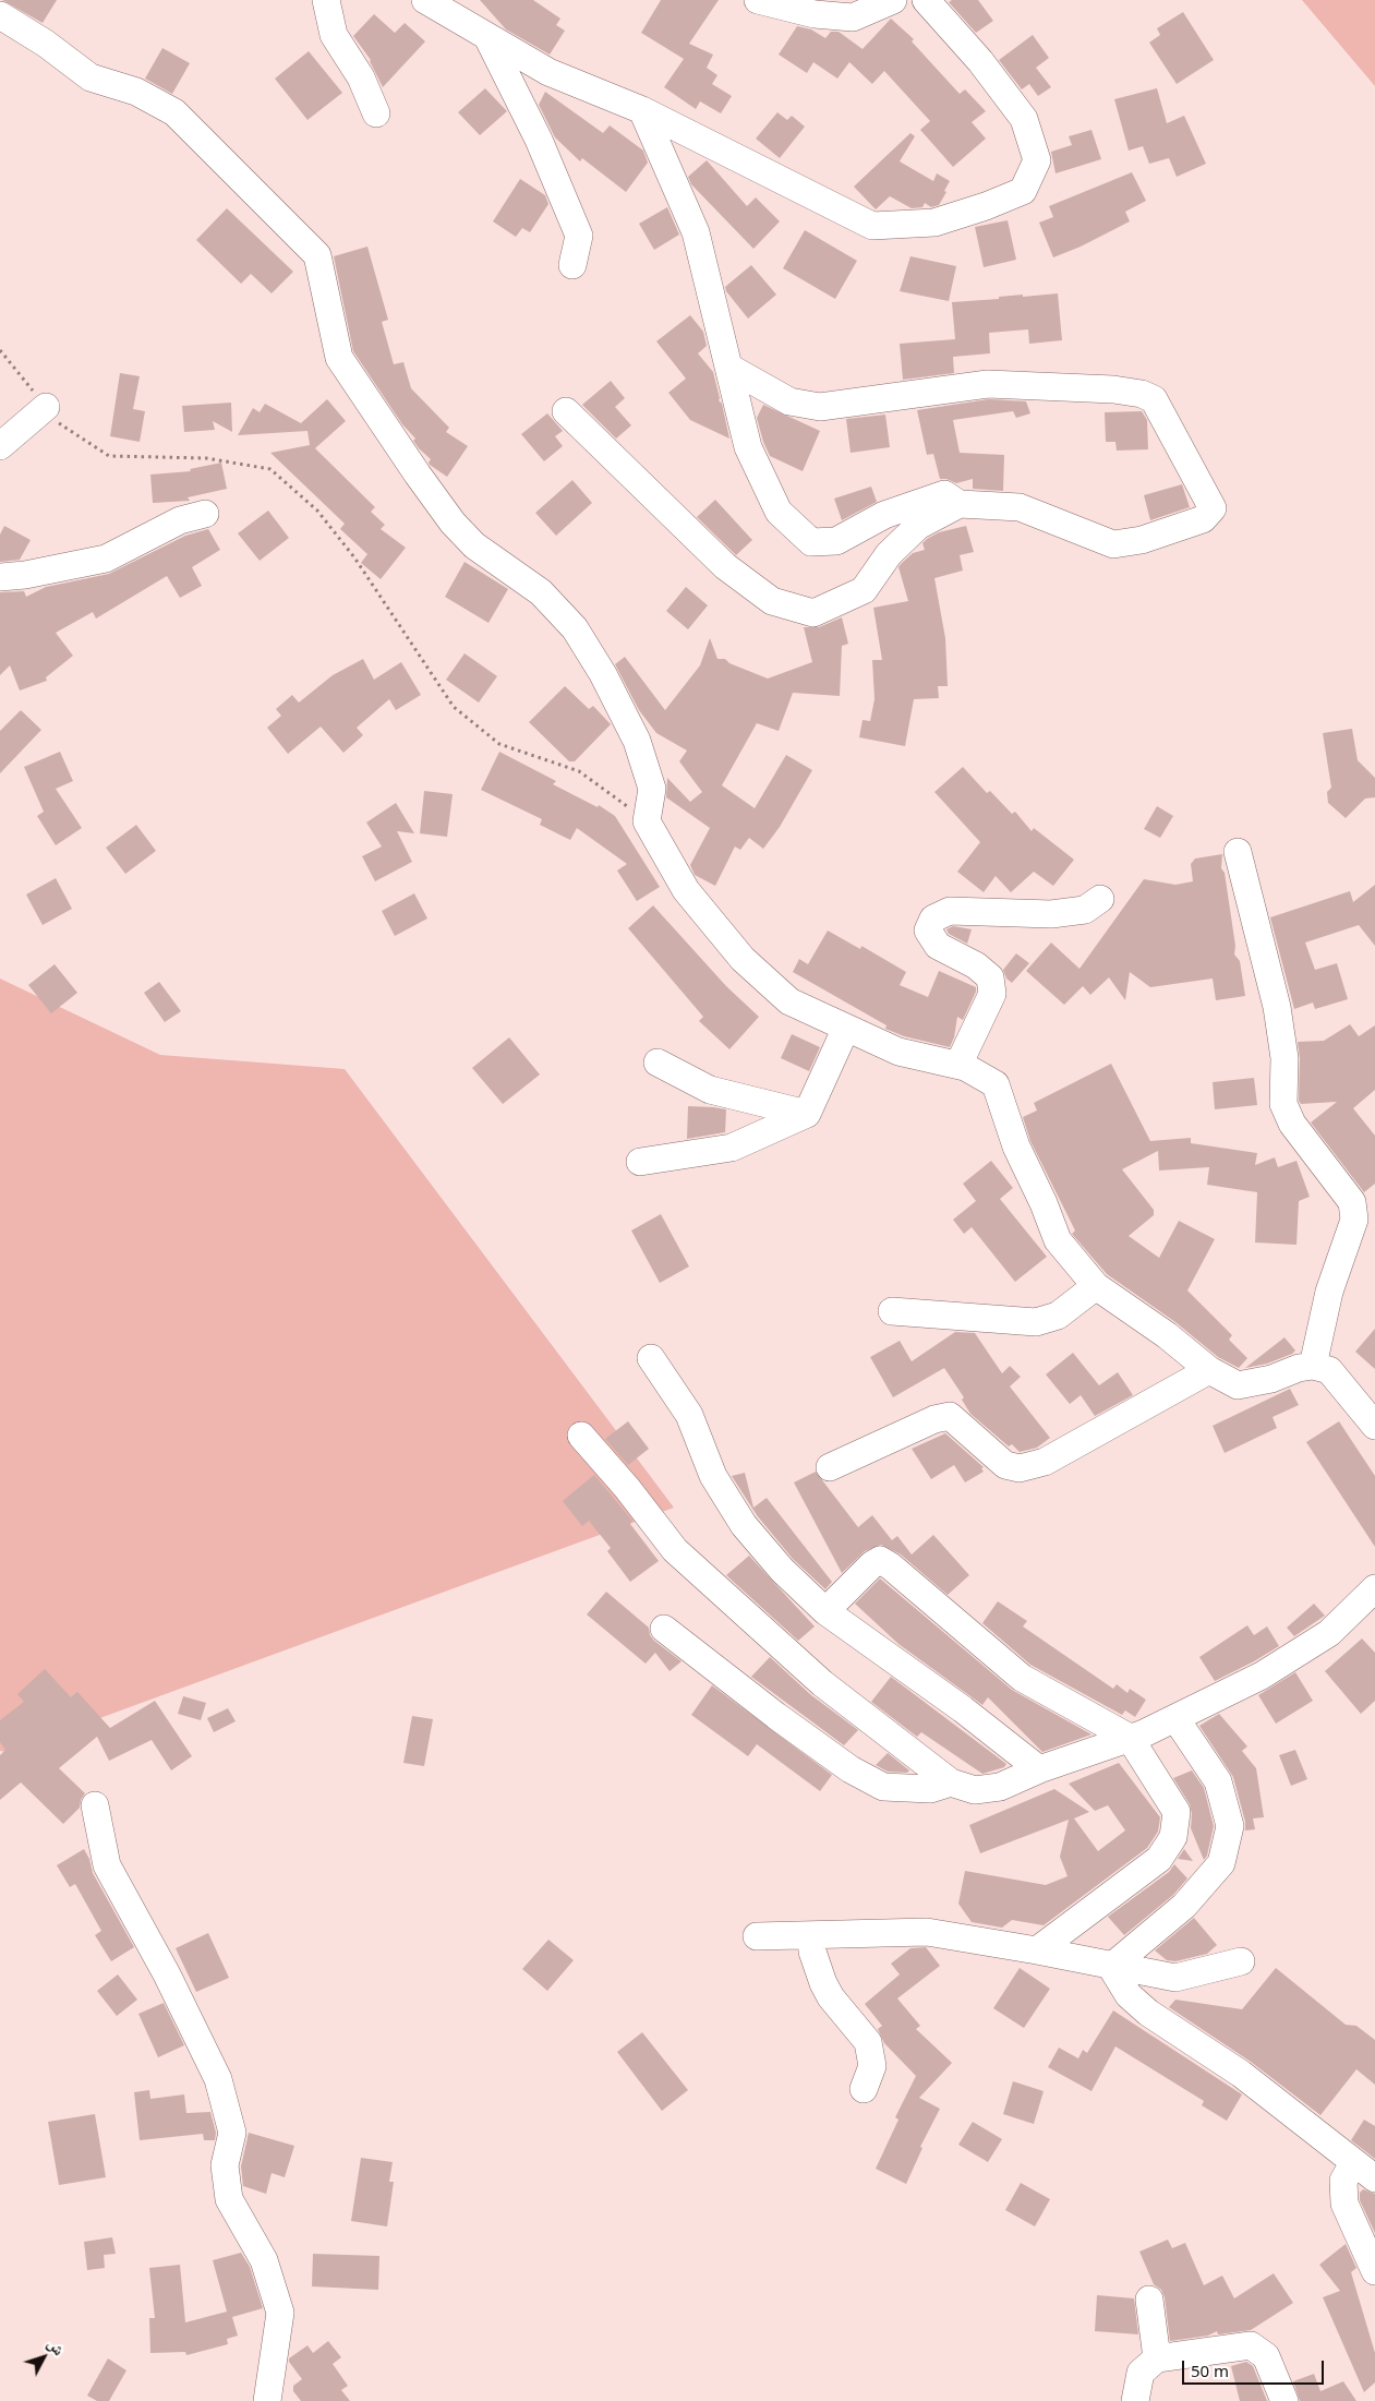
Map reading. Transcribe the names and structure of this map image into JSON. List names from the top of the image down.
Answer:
{
  "scale_bar": "50 m",
  "north": "top right"
}
